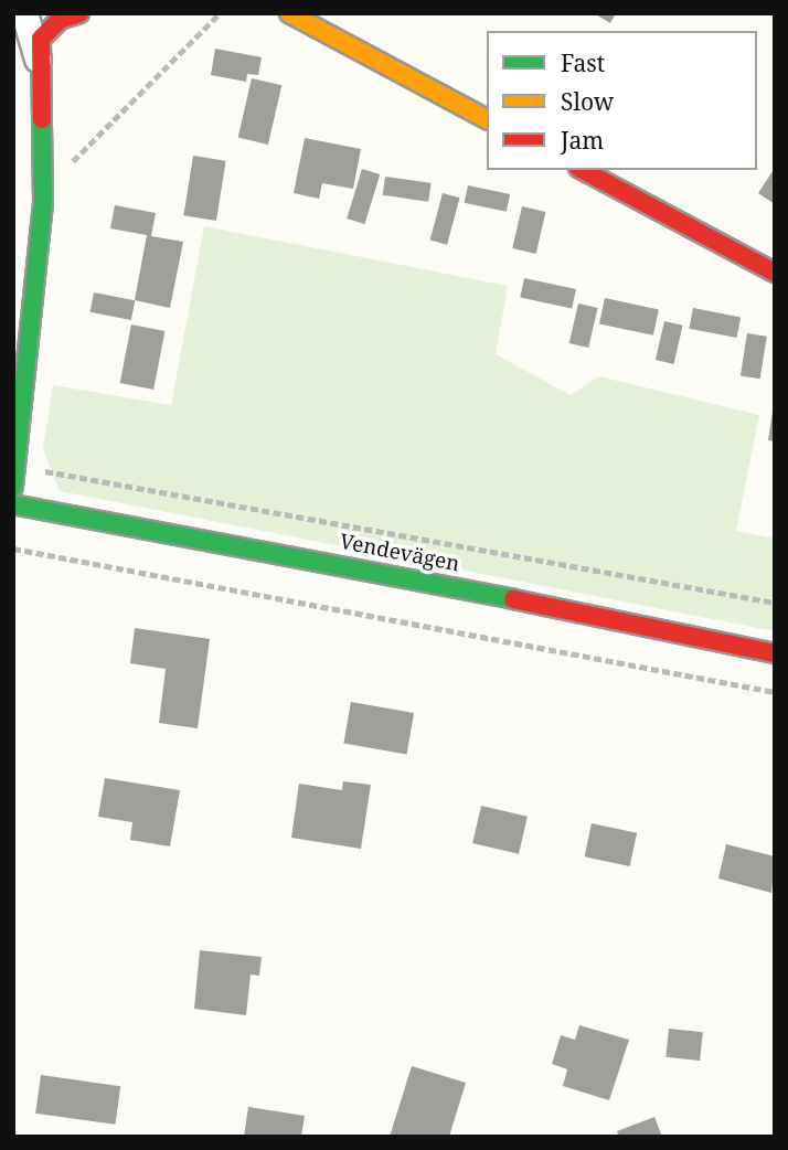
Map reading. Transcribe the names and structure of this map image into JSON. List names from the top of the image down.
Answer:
{
  "streets": {
    "street": ["Vendevägen"]
  },
  "legend": ["Fast", "Slow", "Jam"]
}
